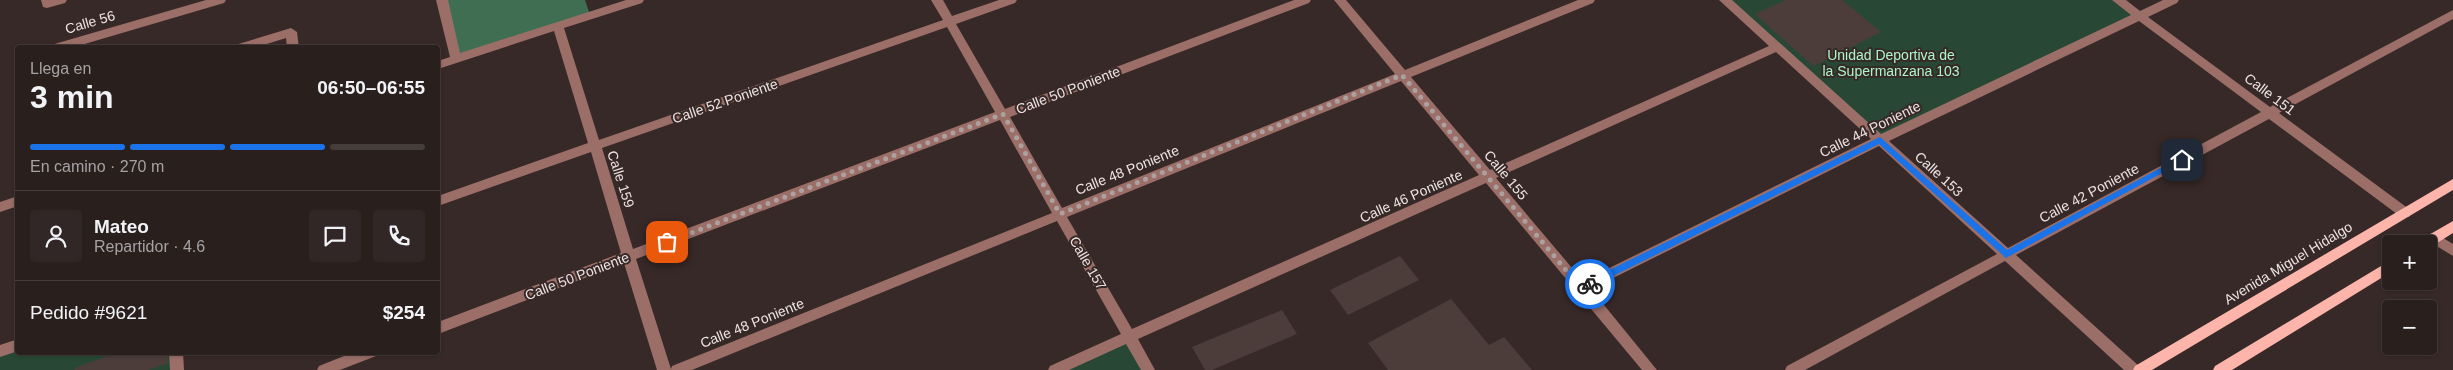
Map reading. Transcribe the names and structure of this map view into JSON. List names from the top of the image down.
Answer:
{
  "streets": {
    "main road": ["Avenida Miguel Hidalgo"],
    "street": [
      "Calle 56",
      "Calle 50 Poniente",
      "Calle 151",
      "Calle 52 Poniente",
      "Calle 44 Poniente",
      "Calle 48 Poniente",
      "Calle 153",
      "Calle 155",
      "Calle 159",
      "Calle 42 Poniente",
      "Calle 46 Poniente",
      "Calle 157"
    ]
  },
  "crossings": [
    ["Calle 50 Poniente", "Calle 159"],
    ["Calle 50 Poniente", "Calle 157"],
    ["Calle 151", "Calle 44 Poniente"],
    ["Calle 151", "Calle 42 Poniente"],
    ["Calle 151", "Avenida Miguel Hidalgo"],
    ["Calle 52 Poniente", "Calle 159"],
    ["Calle 52 Poniente", "Calle 157"],
    ["Calle 44 Poniente", "Calle 153"],
    ["Calle 44 Poniente", "Calle 155"],
    ["Calle 48 Poniente", "Calle 155"],
    ["Calle 48 Poniente", "Calle 157"],
    ["Calle 153", "Calle 42 Poniente"],
    ["Calle 153", "Calle 46 Poniente"],
    ["Calle 155", "Calle 46 Poniente"],
    ["Calle 46 Poniente", "Calle 157"]
  ],
  "parks": ["Unidad Deportiva de la Supermanzana 103"],
  "page": {
    "heading": ["3 min", "Llega en", "06:50–06:55"],
    "panel": [
      "Mateo",
      "Repartidor · 4.6",
      "Pedido #9621",
      "$254"
    ],
    "bar": "En camino · 270 m",
    "map_buttons": ["+", "−"]
  }
}
